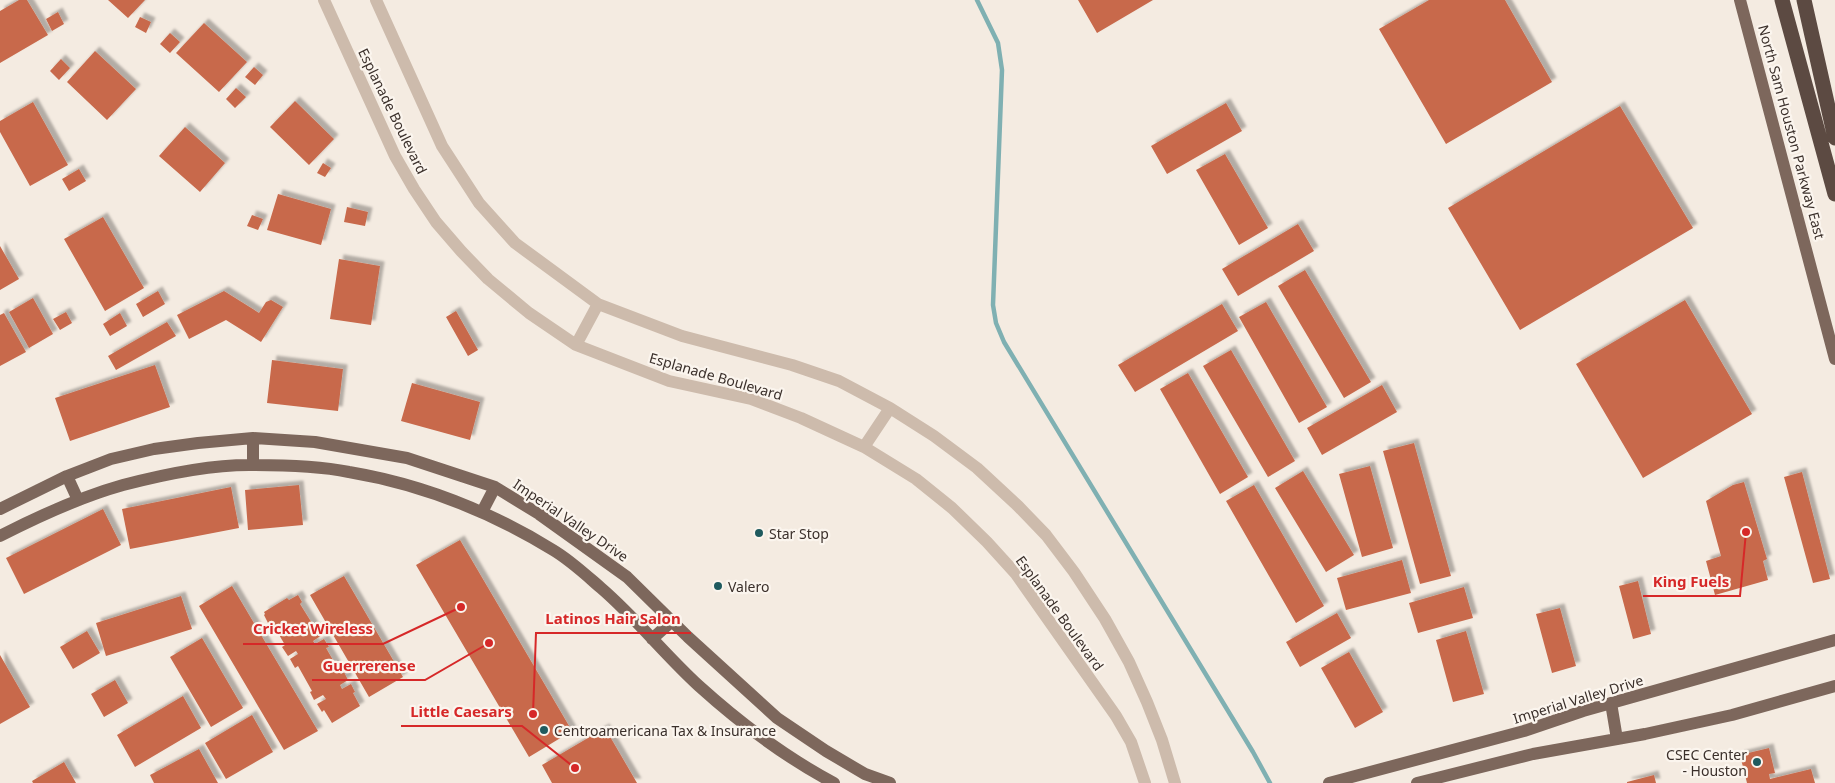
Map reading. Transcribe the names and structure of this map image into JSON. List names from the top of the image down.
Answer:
{
  "streets": {
    "main road": ["North Sam Houston Parkway East", "Imperial Valley Drive"],
    "street": ["Esplanade Boulevard"]
  },
  "places": [
    "King Fuels",
    "Star Stop",
    "Valero",
    "Cricket Wireless",
    "Guerrerense",
    "Latinos Hair Salon",
    "Centroamericana Tax & Insurance",
    "CSEC Center - Houston",
    "Little Caesars"
  ]
}
